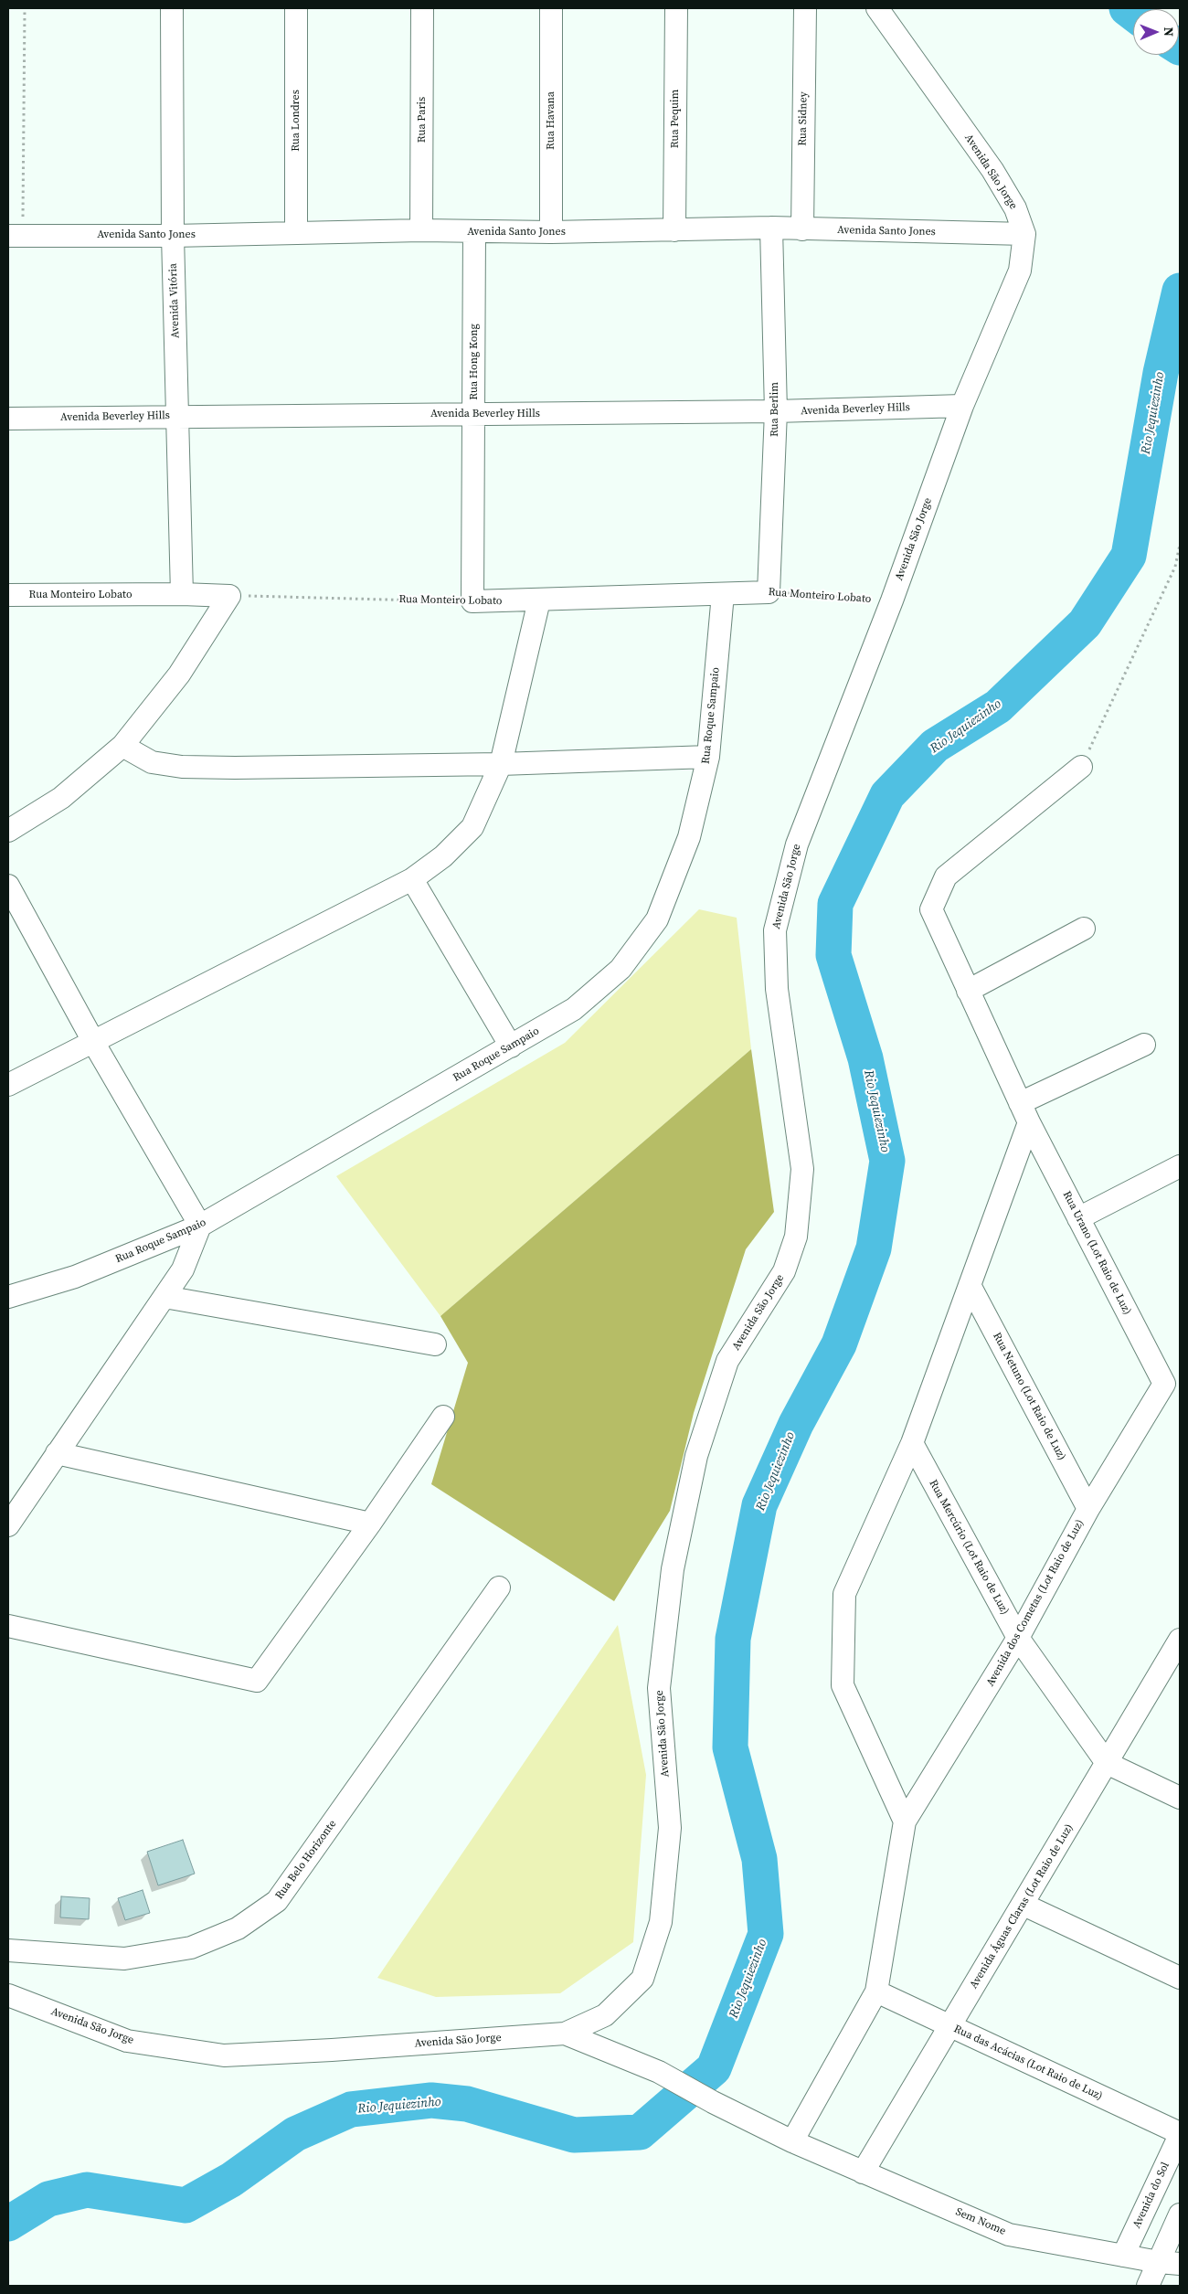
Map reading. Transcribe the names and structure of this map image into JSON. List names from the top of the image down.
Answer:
{
  "streets": {
    "street": [
      "Rua Pequim",
      "Rua Sidney",
      "Rua Paris",
      "Rua Londres",
      "Rua Havana",
      "Avenida São Jorge",
      "Avenida Santo Jones",
      "Avenida Vitória",
      "Rua Hong Kong",
      "Rua Berlim",
      "Avenida Beverley Hills",
      "Rua Monteiro Lobato",
      "Rua Roque Sampaio",
      "Rua Urano (Lot Raio de Luz)",
      "Rua Netuno (Lot Raio de Luz)",
      "Rua Mercúrio (Lot Raio de Luz)",
      "Avenida dos Cometas (Lot Raio de Luz)",
      "Rua Belo Horizonte",
      "Avenida Águas Claras (Lot Raio de Luz)",
      "Rua das Acácias (Lot Raio de Luz)",
      "Avenida do Sol",
      "Sem Nome"
    ]
  },
  "crossings": [
    ["Rua Pequim", "Avenida Santo Jones"],
    ["Rua Sidney", "Avenida Santo Jones"],
    ["Rua Paris", "Avenida Santo Jones"],
    ["Rua Londres", "Avenida Santo Jones"],
    ["Rua Havana", "Avenida Santo Jones"],
    ["Avenida São Jorge", "Avenida Santo Jones"],
    ["Avenida São Jorge", "Avenida Beverley Hills"],
    ["Avenida São Jorge", "Rua Monteiro Lobato"],
    ["Avenida São Jorge", "Sem Nome"],
    ["Avenida Santo Jones", "Avenida Vitória"],
    ["Avenida Santo Jones", "Rua Hong Kong"],
    ["Avenida Santo Jones", "Rua Berlim"],
    ["Avenida Vitória", "Avenida Beverley Hills"],
    ["Avenida Vitória", "Rua Monteiro Lobato"],
    ["Rua Hong Kong", "Avenida Beverley Hills"],
    ["Rua Hong Kong", "Rua Monteiro Lobato"],
    ["Rua Berlim", "Avenida Beverley Hills"],
    ["Rua Berlim", "Rua Monteiro Lobato"],
    ["Rua Monteiro Lobato", "Rua Roque Sampaio"],
    ["Rua Urano (Lot Raio de Luz)", "Avenida dos Cometas (Lot Raio de Luz)"],
    ["Rua Netuno (Lot Raio de Luz)", "Avenida dos Cometas (Lot Raio de Luz)"],
    ["Rua Mercúrio (Lot Raio de Luz)", "Avenida dos Cometas (Lot Raio de Luz)"],
    ["Rua Mercúrio (Lot Raio de Luz)", "Avenida Águas Claras (Lot Raio de Luz)"],
    ["Avenida Águas Claras (Lot Raio de Luz)", "Rua das Acácias (Lot Raio de Luz)"],
    ["Avenida Águas Claras (Lot Raio de Luz)", "Sem Nome"],
    ["Rua das Acácias (Lot Raio de Luz)", "Avenida do Sol"],
    ["Avenida do Sol", "Sem Nome"]
  ],
  "water": ["Rio Jequiezinho"],
  "north": "right"
}
